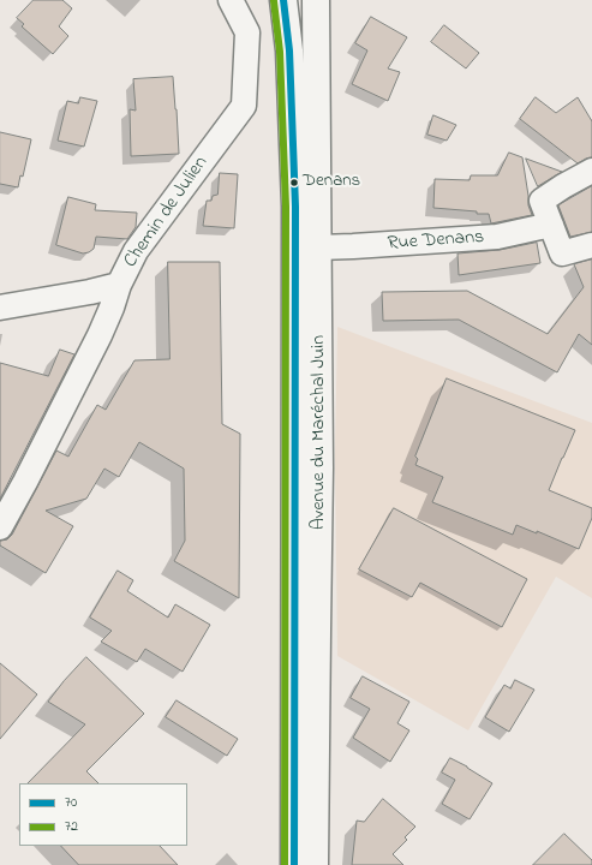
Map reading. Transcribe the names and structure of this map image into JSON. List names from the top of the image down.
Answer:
{
  "streets": {
    "main road": ["Avenue du Maréchal Juin"],
    "street": ["Chemin de Julien", "Rue Denans"]
  },
  "crossings": [
    ["Rue Denans", "Avenue du Maréchal Juin"]
  ],
  "places": ["Denans"],
  "lines": ["transit line 70", "transit line 72"],
  "legend": ["70", "72"]
}
